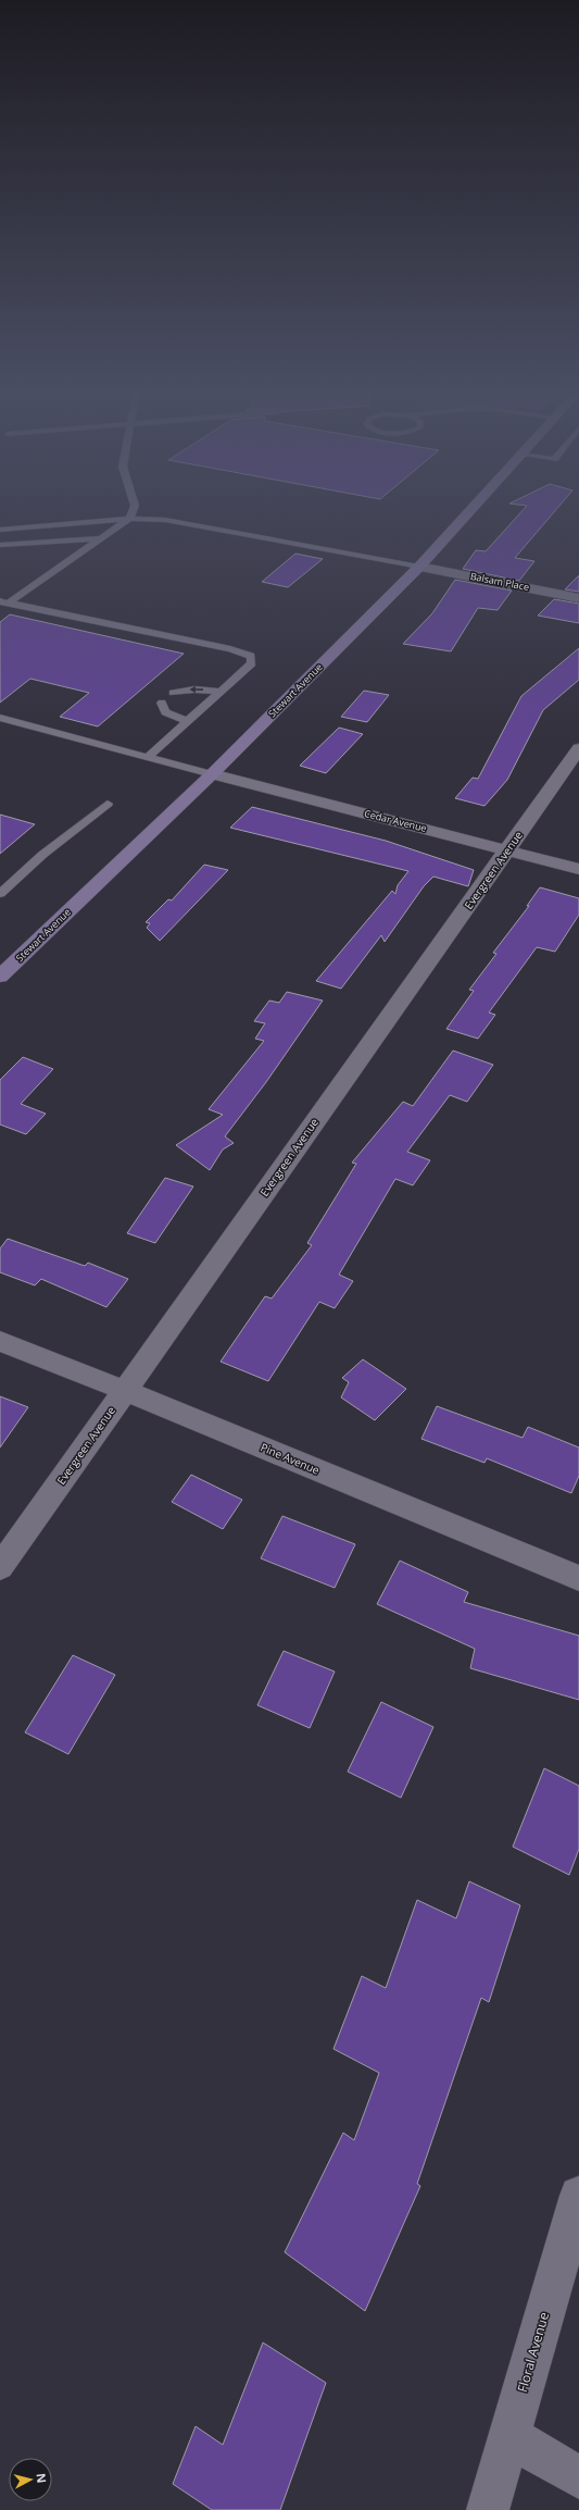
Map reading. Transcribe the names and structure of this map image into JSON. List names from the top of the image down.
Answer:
{
  "streets": {
    "main road": ["Stewart Avenue"],
    "street": [
      "Balsam Place",
      "Cedar Avenue",
      "Evergreen Avenue",
      "Pine Avenue",
      "Floral Avenue"
    ]
  },
  "crossings": [
    ["Balsam Place", "Stewart Avenue"],
    ["Stewart Avenue", "Cedar Avenue"],
    ["Cedar Avenue", "Evergreen Avenue"],
    ["Evergreen Avenue", "Pine Avenue"]
  ],
  "north": "right"
}
